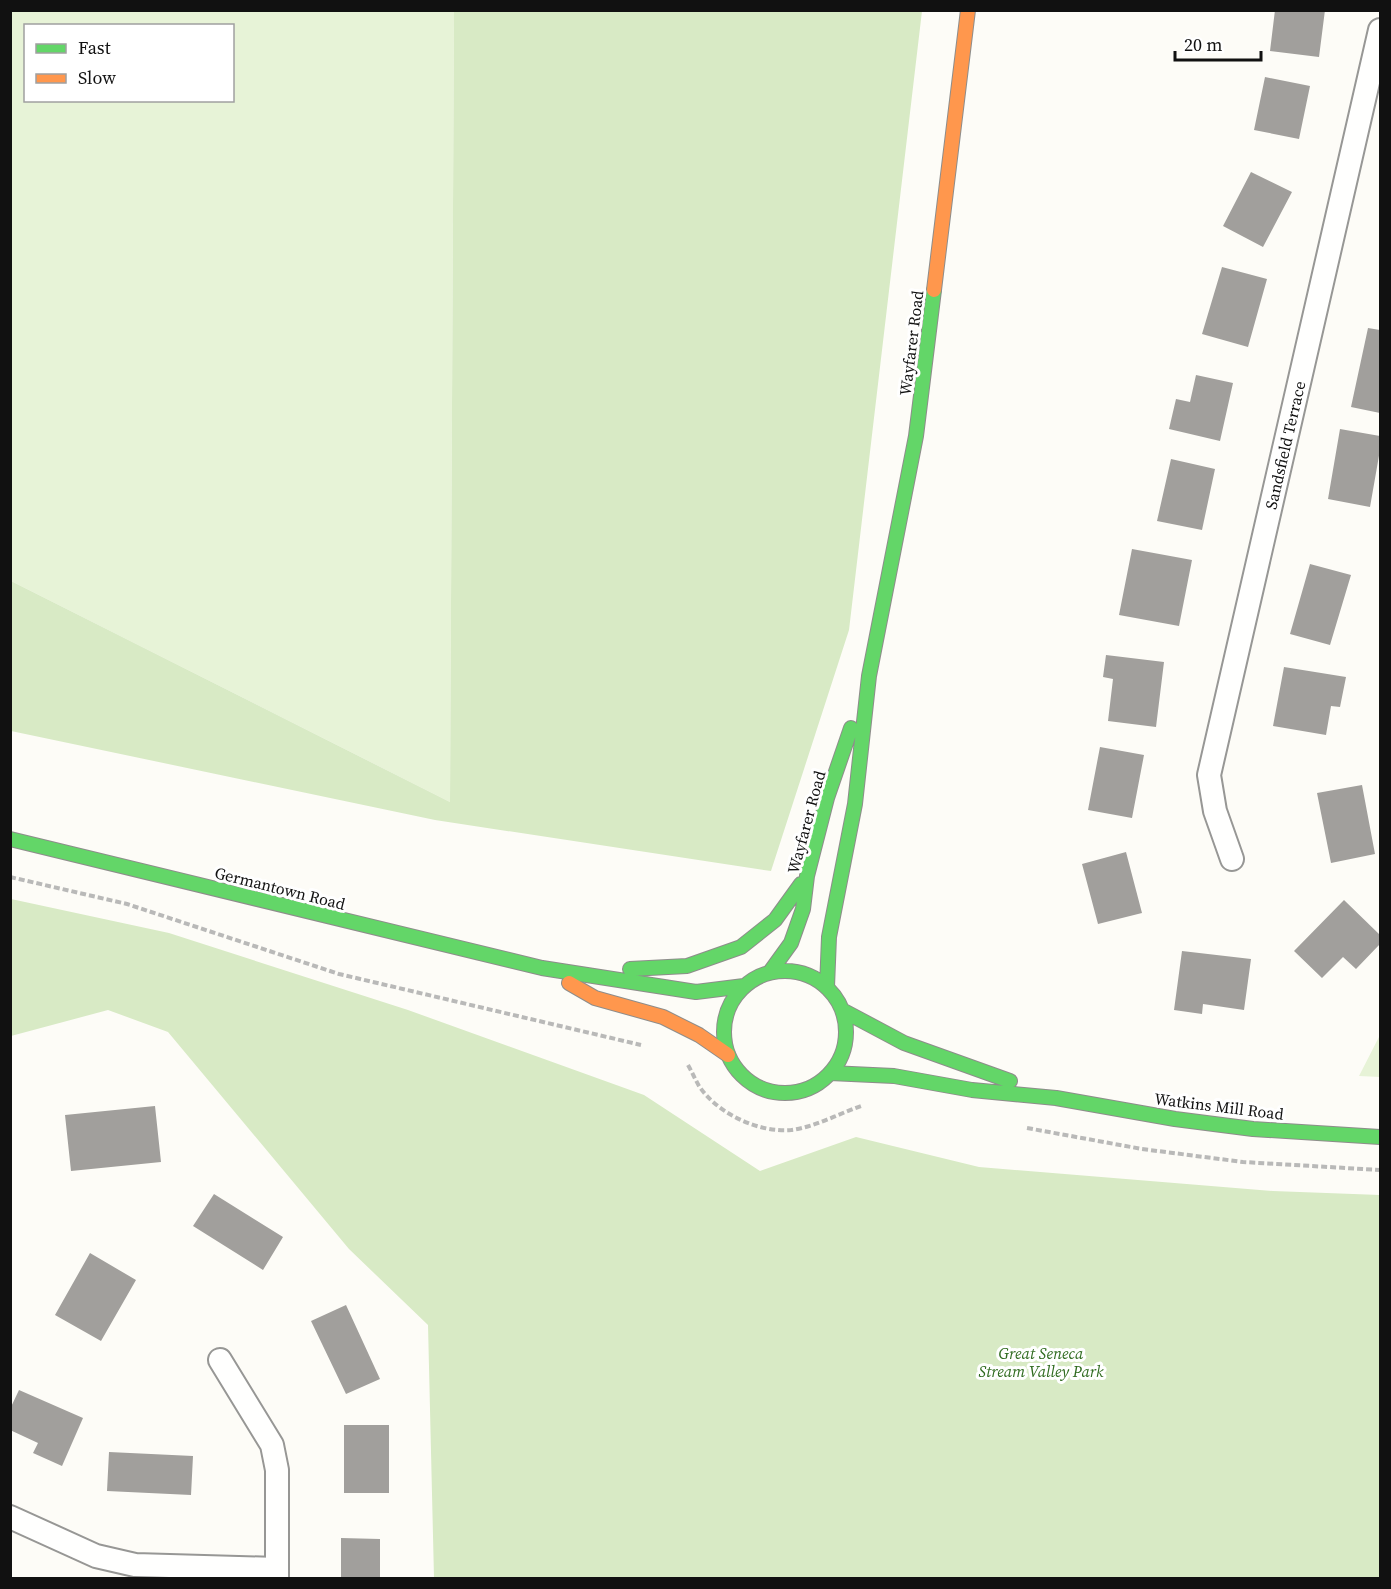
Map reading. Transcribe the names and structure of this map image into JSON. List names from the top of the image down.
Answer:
{
  "streets": {
    "street": [
      "Wayfarer Road",
      "Sandsfield Terrace",
      "Germantown Road",
      "Watkins Mill Road"
    ]
  },
  "crossings": [
    ["Wayfarer Road", "Germantown Road"],
    ["Wayfarer Road", "Watkins Mill Road"],
    ["Germantown Road", "Watkins Mill Road"]
  ],
  "parks": ["Great Seneca Stream Valley Park"],
  "legend": ["Fast", "Slow"],
  "scale_bar": "20 m"
}
